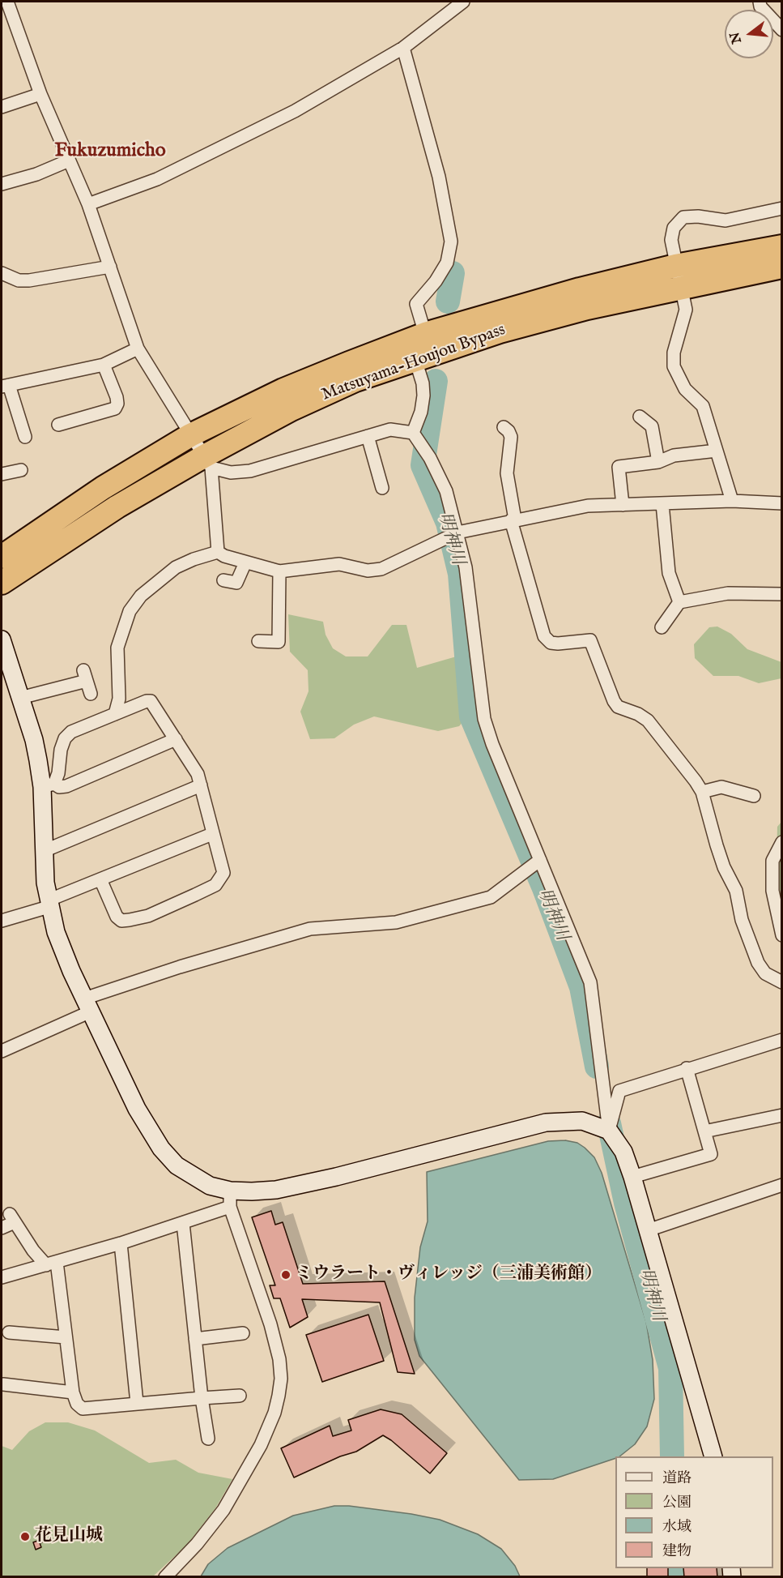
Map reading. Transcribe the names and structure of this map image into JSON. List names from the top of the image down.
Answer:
{
  "streets": {
    "highway": ["Matsuyama-Houjou Bypass"]
  },
  "districts": ["Fukuzumicho"],
  "water": ["明神川"],
  "places": ["ミウラート・ヴィレッジ（三浦美術館）", "花見山城"],
  "legend": [
    "道路",
    "公園",
    "水域",
    "建物"
  ],
  "north": "left"
}
